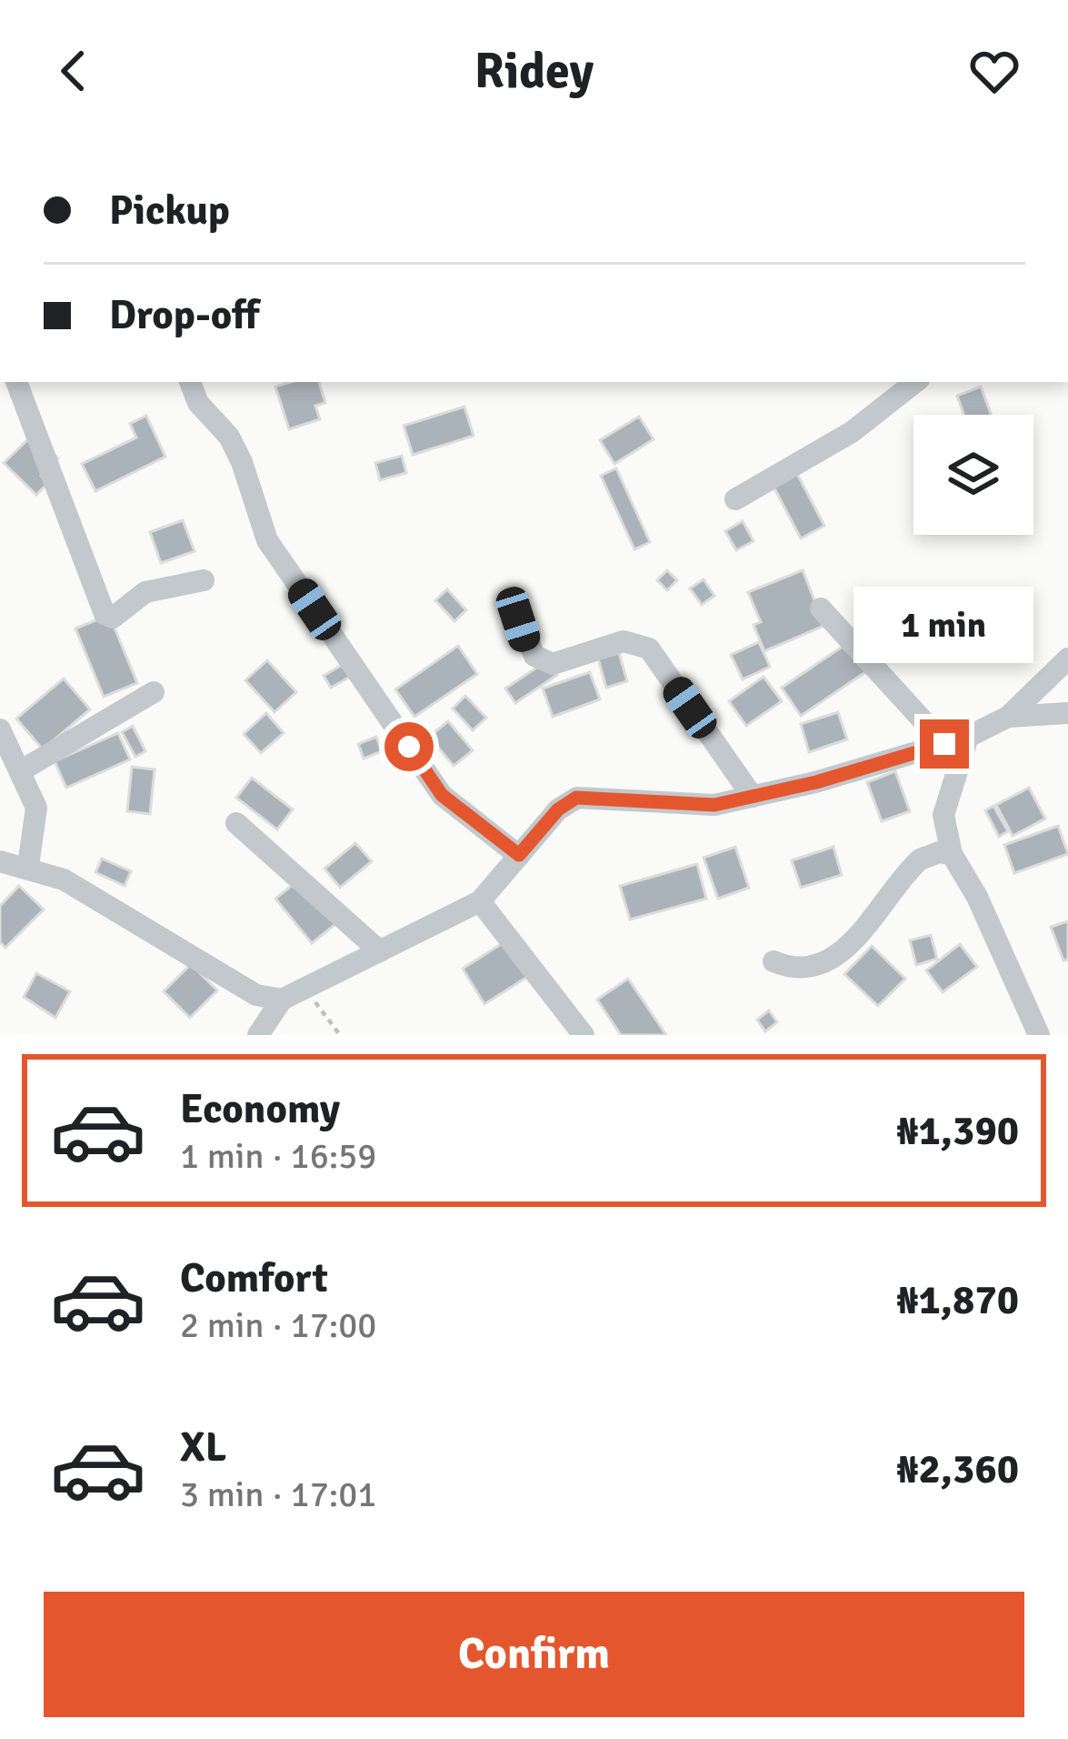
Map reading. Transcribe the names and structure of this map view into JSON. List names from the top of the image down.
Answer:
{
  "page": {
    "header": "Ridey",
    "banner": ["Pickup", "Drop-off"],
    "bubble": "1 min",
    "list": [
      {
        "name": "Economy",
        "note": "1 min · 16:59",
        "value": "₦1,390"
      },
      {
        "name": "Comfort",
        "note": "2 min · 17:00",
        "value": "₦1,870"
      },
      {
        "name": "XL",
        "note": "3 min · 17:01",
        "value": "₦2,360"
      }
    ],
    "buttons": "Confirm"
  }
}
